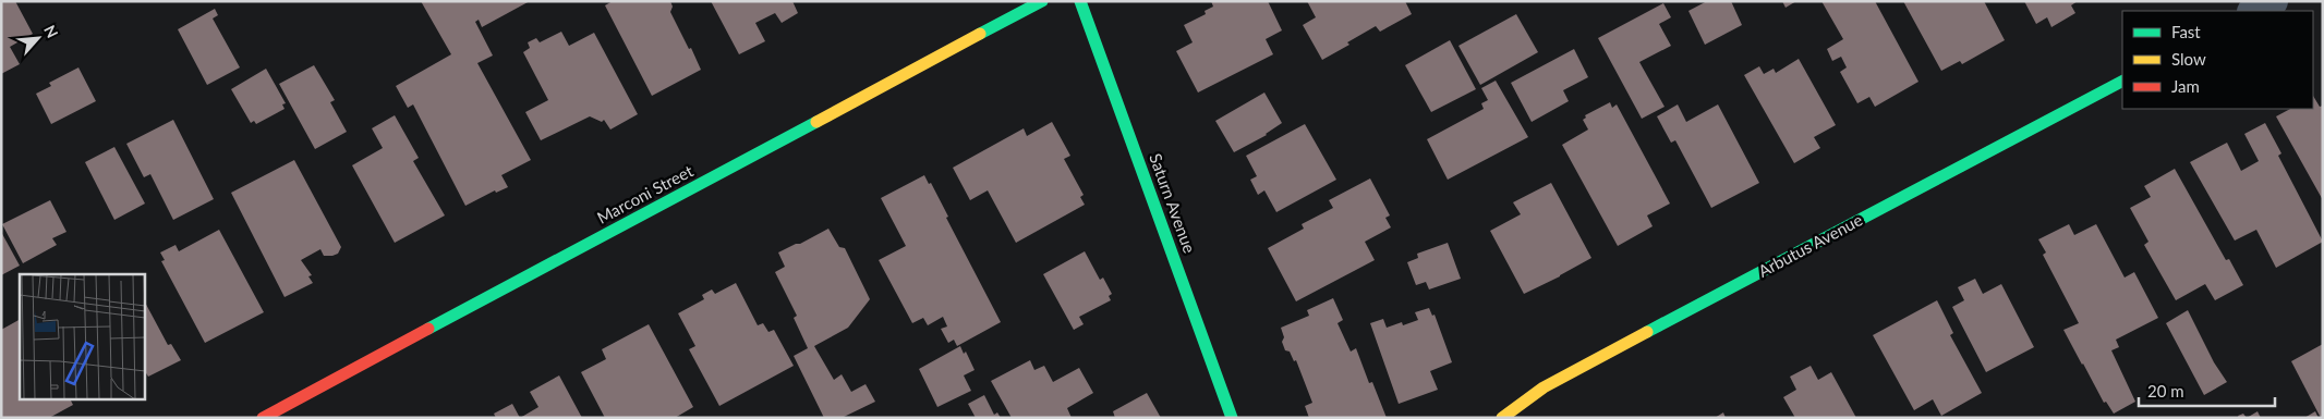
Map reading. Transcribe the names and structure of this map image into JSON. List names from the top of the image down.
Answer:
{
  "streets": {
    "street": ["Marconi Street", "Saturn Avenue", "Arbutus Avenue"]
  },
  "legend": ["Fast", "Slow", "Jam"],
  "scale_bar": "20 m",
  "north": "top right"
}
